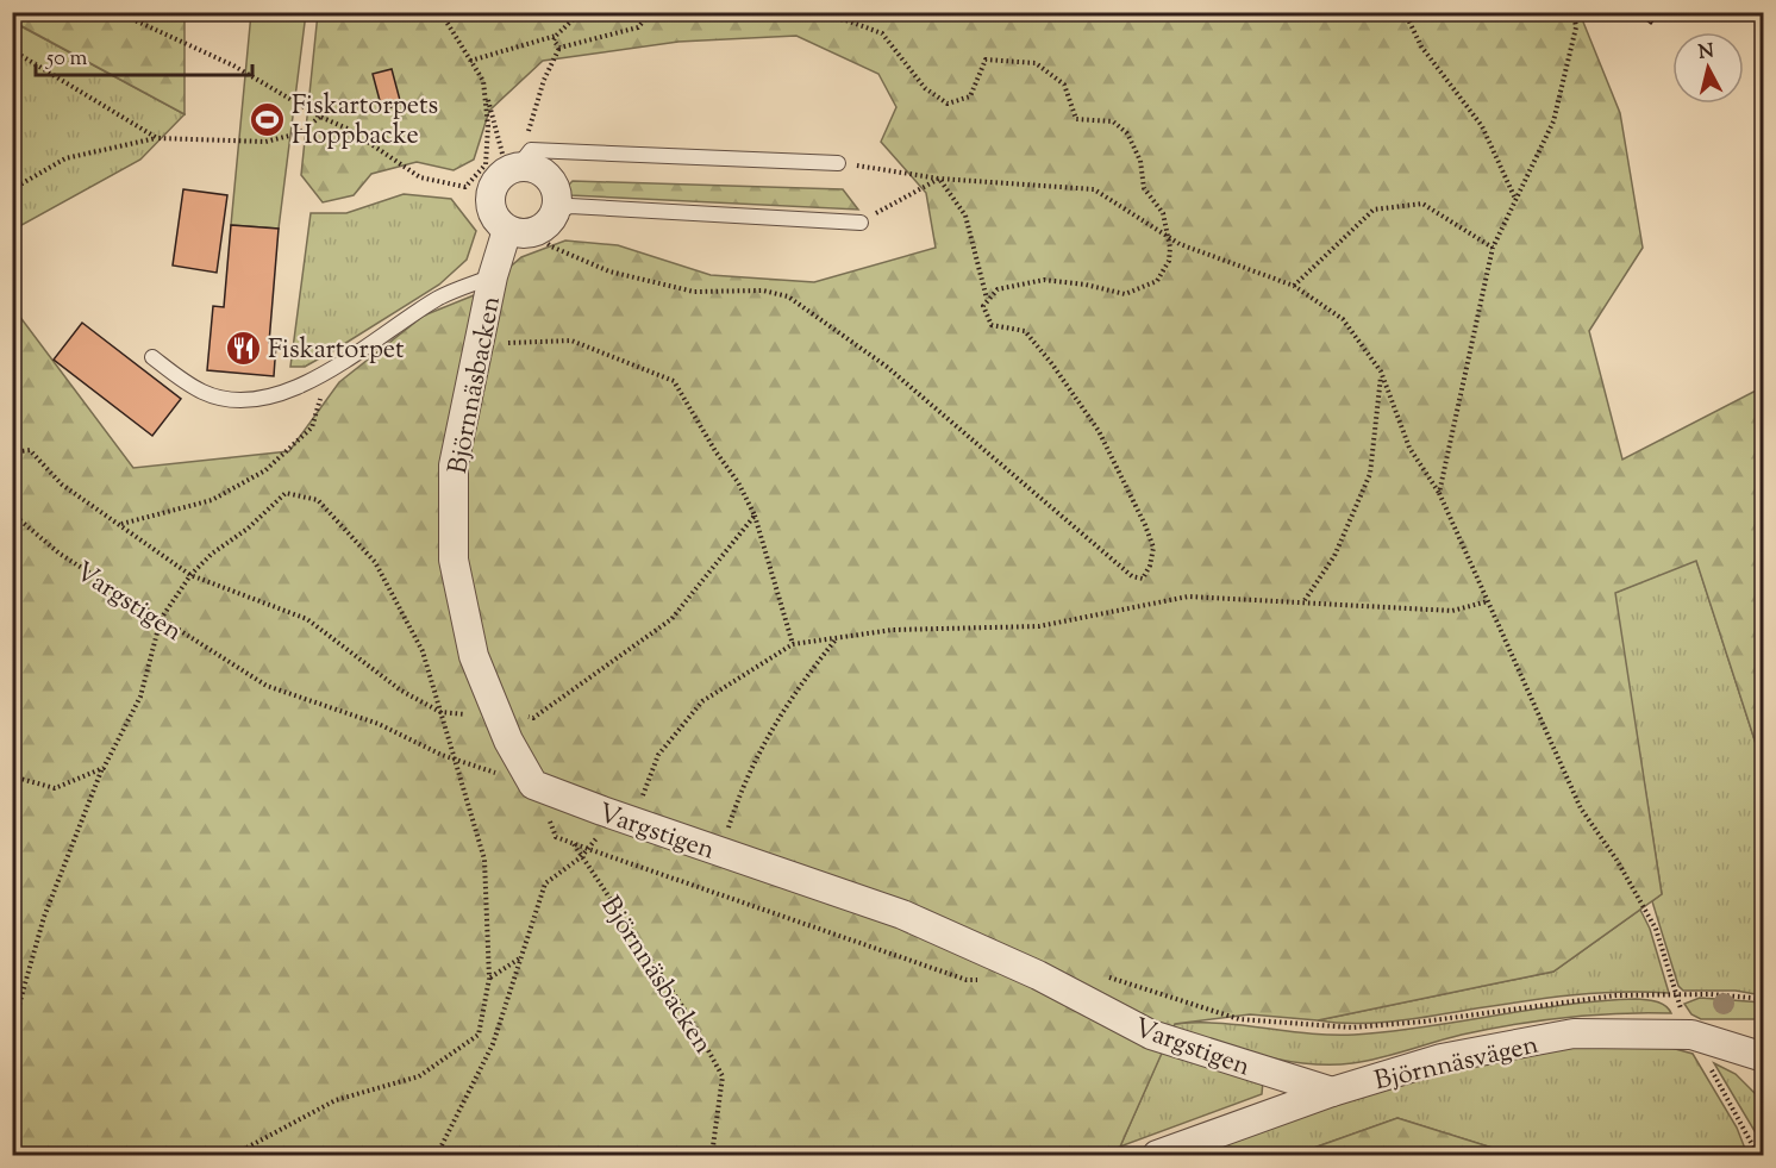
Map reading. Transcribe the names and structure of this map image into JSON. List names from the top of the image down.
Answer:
{
  "streets": {
    "street": ["Björnnäsbacken", "Vargstigen", "Björnnäsvägen"]
  },
  "crossings": [
    ["Björnnäsbacken", "Vargstigen"],
    ["Vargstigen", "Björnnäsvägen"]
  ],
  "places": {
    "sports": ["Fiskartorpets Hoppbacke"],
    "restaurant": ["Fiskartorpet"]
  },
  "scale_bar": "50 m",
  "north": "top"
}
